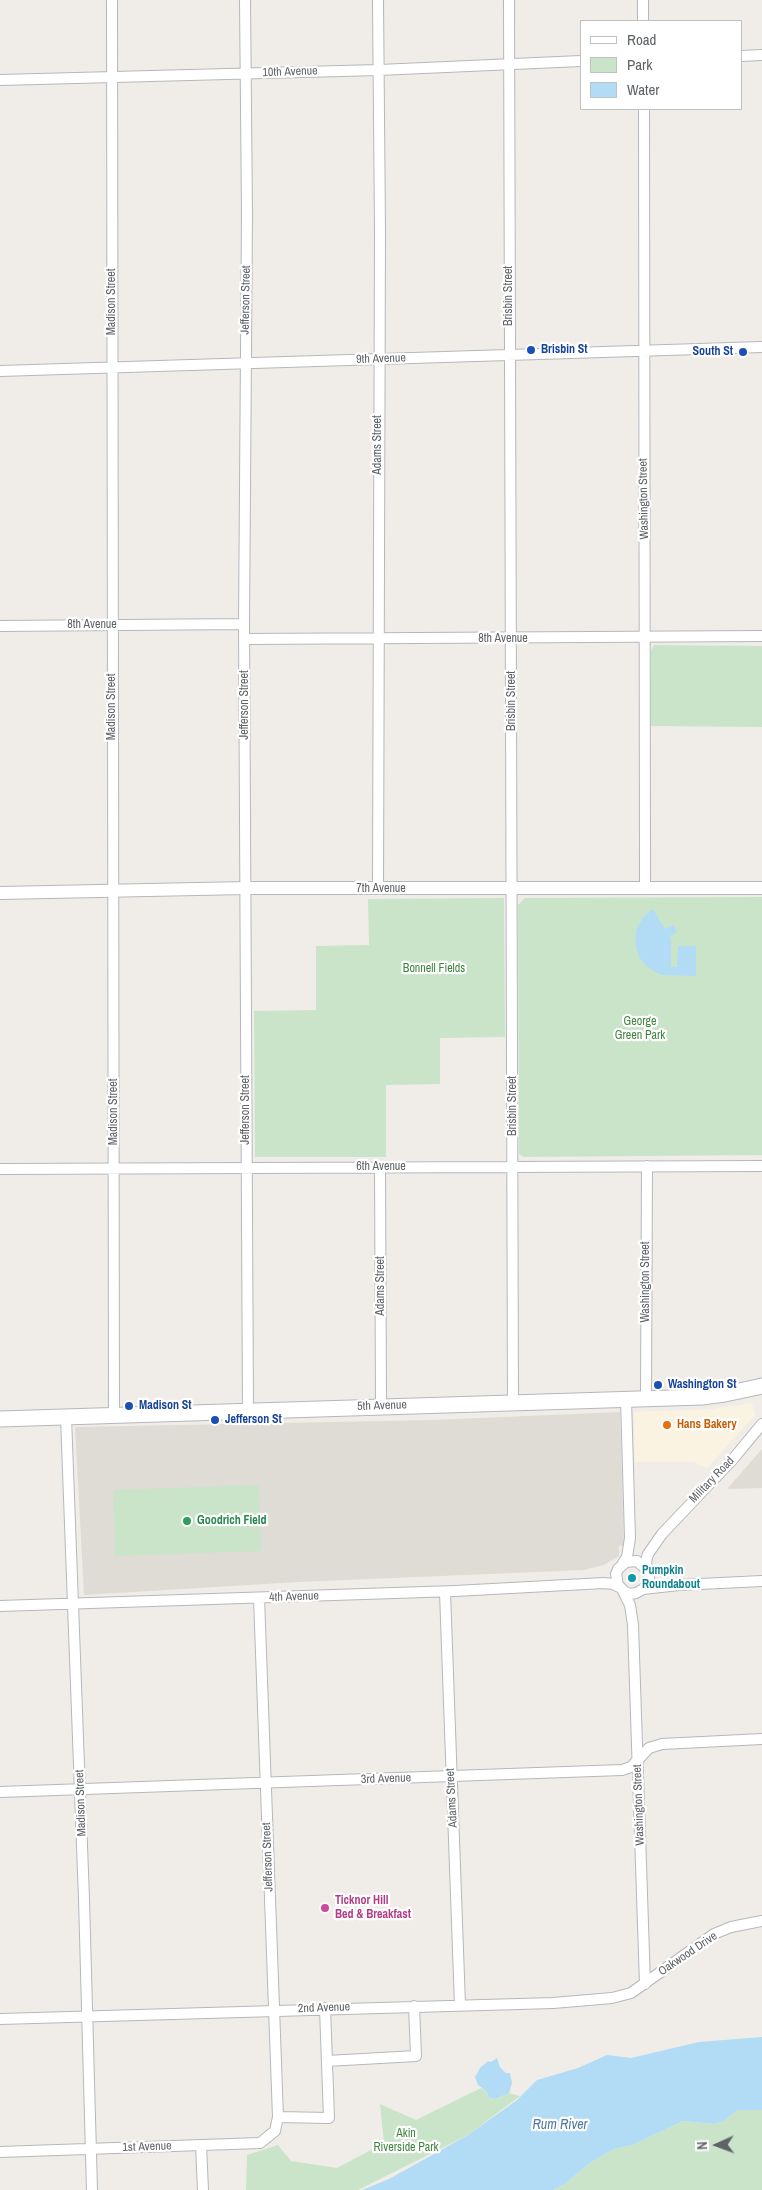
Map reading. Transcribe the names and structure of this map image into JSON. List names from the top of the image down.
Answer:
{
  "streets": {
    "main road": ["5th Avenue"],
    "street": [
      "10th Avenue",
      "Brisbin Street",
      "Jefferson Street",
      "Madison Street",
      "9th Avenue",
      "Adams Street",
      "Washington Street",
      "8th Avenue",
      "7th Avenue",
      "6th Avenue",
      "Military Road",
      "4th Avenue",
      "3rd Avenue",
      "Oakwood Drive",
      "2nd Avenue",
      "1st Avenue"
    ]
  },
  "crossings": [
    ["10th Avenue", "Brisbin Street"],
    ["10th Avenue", "Jefferson Street"],
    ["10th Avenue", "Madison Street"],
    ["10th Avenue", "Adams Street"],
    ["Brisbin Street", "9th Avenue"],
    ["Brisbin Street", "8th Avenue"],
    ["Brisbin Street", "7th Avenue"],
    ["Brisbin Street", "6th Avenue"],
    ["Brisbin Street", "5th Avenue"],
    ["Jefferson Street", "9th Avenue"],
    ["Jefferson Street", "8th Avenue"],
    ["Jefferson Street", "7th Avenue"],
    ["Jefferson Street", "6th Avenue"],
    ["Jefferson Street", "5th Avenue"],
    ["Jefferson Street", "4th Avenue"],
    ["Jefferson Street", "3rd Avenue"],
    ["Jefferson Street", "2nd Avenue"],
    ["Jefferson Street", "1st Avenue"],
    ["Madison Street", "9th Avenue"],
    ["Madison Street", "8th Avenue"],
    ["Madison Street", "7th Avenue"],
    ["Madison Street", "6th Avenue"],
    ["Madison Street", "5th Avenue"],
    ["Madison Street", "4th Avenue"],
    ["Madison Street", "3rd Avenue"],
    ["Madison Street", "2nd Avenue"],
    ["Madison Street", "1st Avenue"],
    ["9th Avenue", "Adams Street"],
    ["9th Avenue", "Washington Street"],
    ["Adams Street", "8th Avenue"],
    ["Adams Street", "7th Avenue"],
    ["Adams Street", "6th Avenue"],
    ["Adams Street", "5th Avenue"],
    ["Adams Street", "4th Avenue"],
    ["Adams Street", "3rd Avenue"],
    ["Adams Street", "2nd Avenue"],
    ["Washington Street", "8th Avenue"],
    ["Washington Street", "7th Avenue"],
    ["Washington Street", "6th Avenue"],
    ["Washington Street", "5th Avenue"],
    ["Washington Street", "Military Road"],
    ["Washington Street", "4th Avenue"],
    ["Washington Street", "3rd Avenue"],
    ["Washington Street", "Oakwood Drive"],
    ["Washington Street", "2nd Avenue"],
    ["Military Road", "4th Avenue"],
    ["Oakwood Drive", "2nd Avenue"]
  ],
  "water": ["Rum River"],
  "parks": ["Bonnell Fields", "George Green Park", "Akin Riverside Park"],
  "places": [
    "Brisbin St",
    "South St",
    "Washington St",
    "Madison St",
    "Jefferson St",
    "Hans Bakery",
    "Goodrich Field",
    "Pumpkin Roundabout",
    "Ticknor Hill Bed & Breakfast"
  ],
  "legend": ["Road", "Park", "Water"],
  "north": "left"
}
